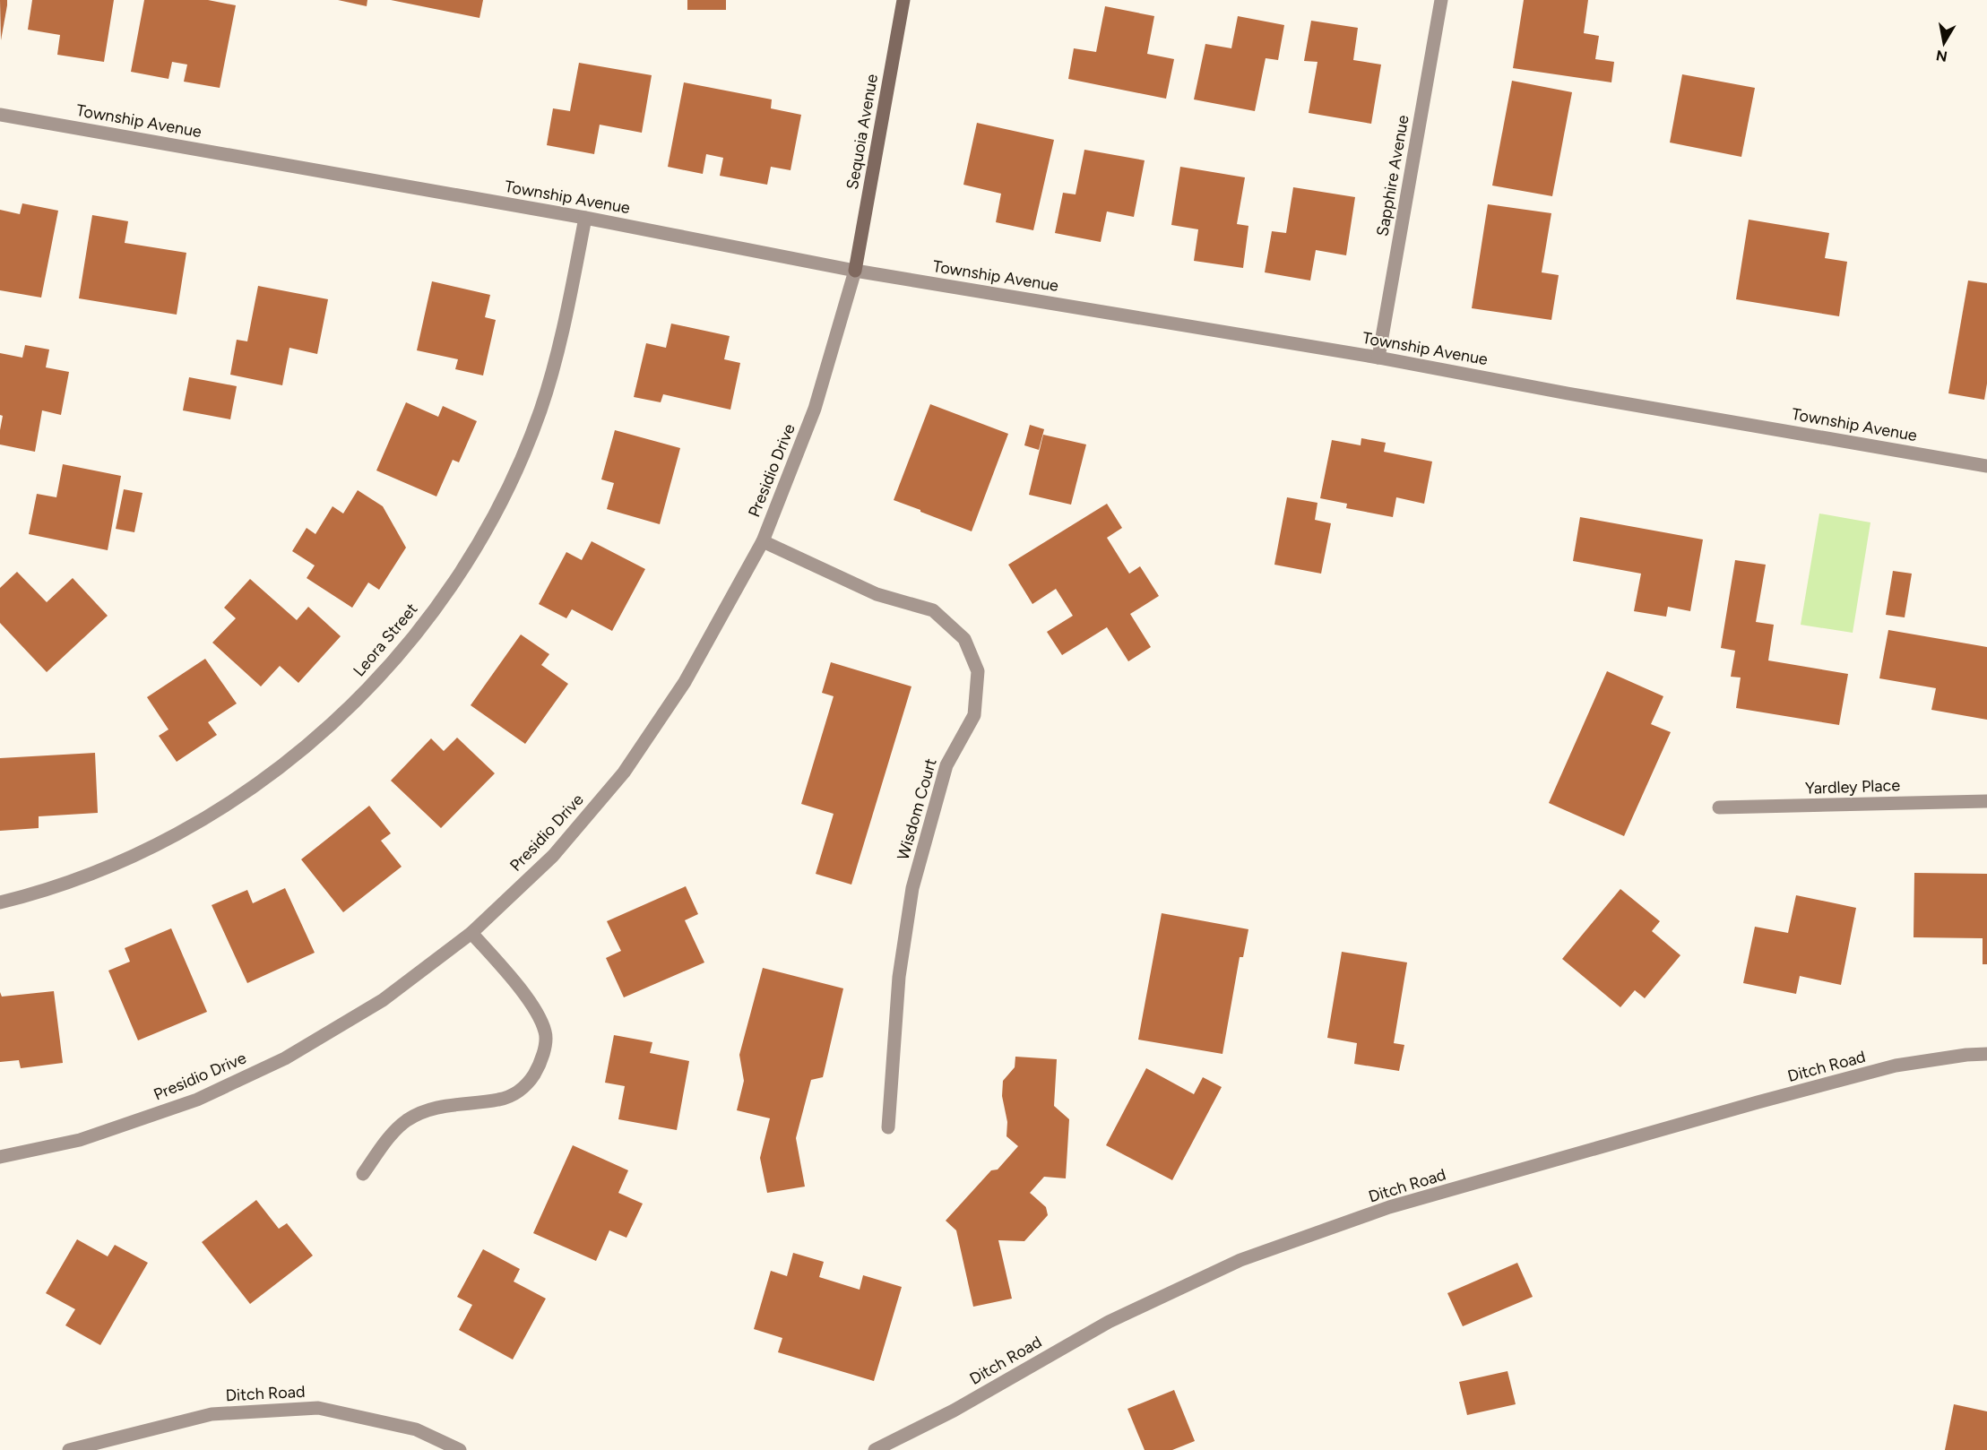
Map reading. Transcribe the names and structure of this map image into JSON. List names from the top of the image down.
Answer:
{
  "streets": {
    "street": [
      "Township Avenue",
      "Sequoia Avenue",
      "Sapphire Avenue",
      "Presidio Drive",
      "Leora Street",
      "Yardley Place",
      "Wisdom Court",
      "Ditch Road"
    ]
  },
  "crossings": [
    ["Township Avenue", "Sequoia Avenue"],
    ["Township Avenue", "Sapphire Avenue"],
    ["Township Avenue", "Presidio Drive"],
    ["Township Avenue", "Leora Street"],
    ["Sequoia Avenue", "Presidio Drive"],
    ["Presidio Drive", "Wisdom Court"]
  ],
  "north": "bottom"
}
